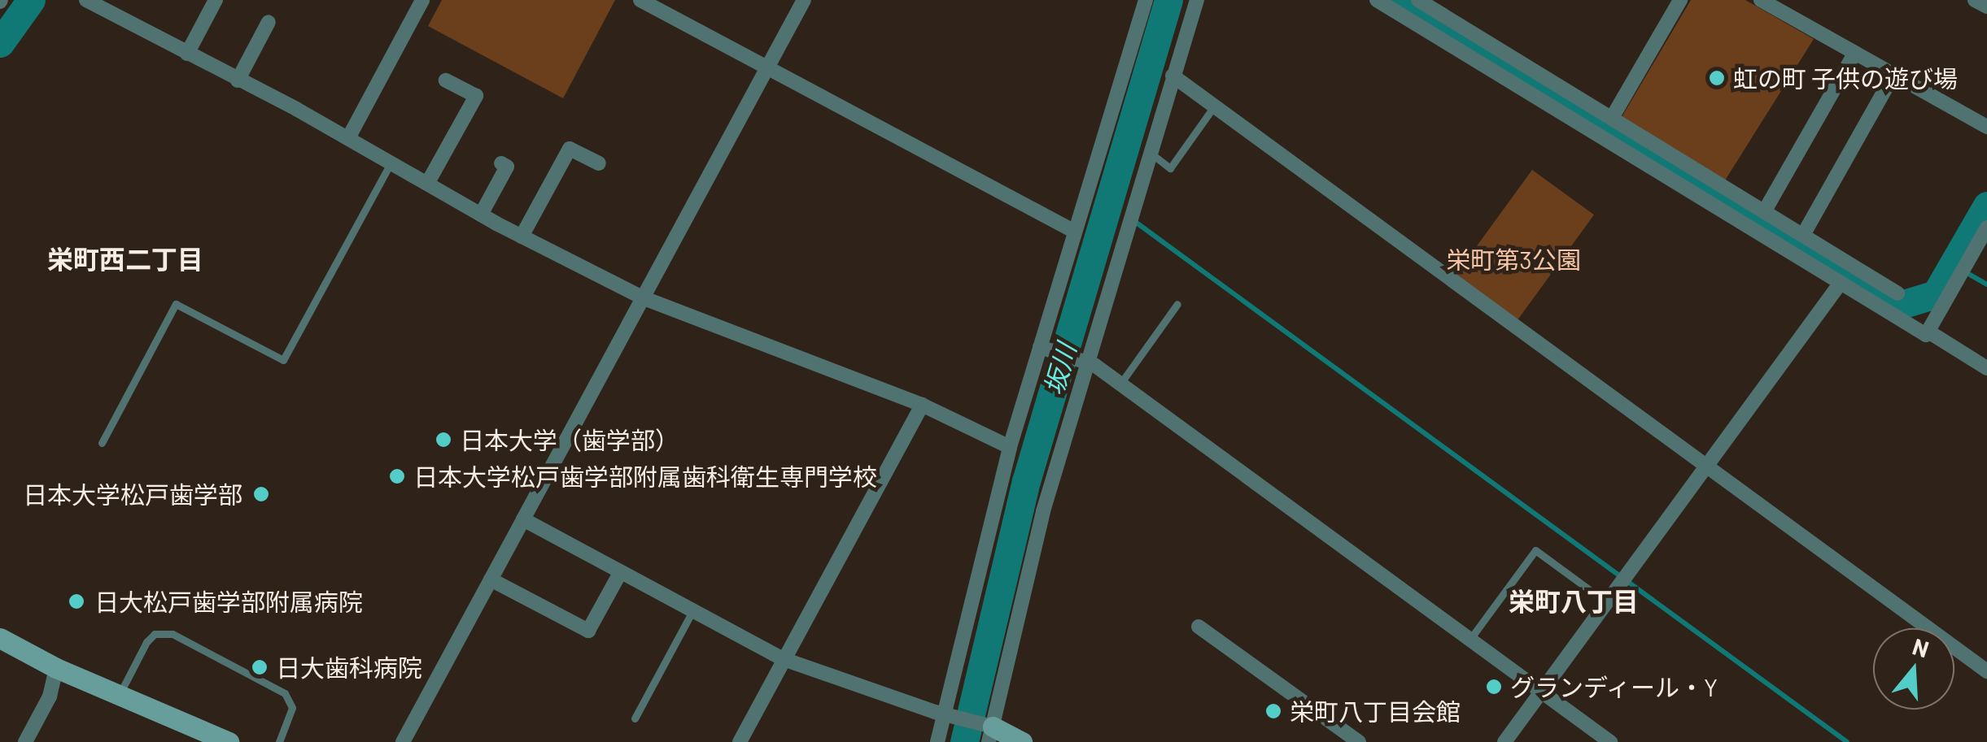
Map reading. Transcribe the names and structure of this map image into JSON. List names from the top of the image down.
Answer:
{
  "districts": ["栄町西二丁目", "栄町八丁目"],
  "water": ["坂川"],
  "parks": ["栄町第3公園"],
  "places": [
    "虹の町 子供の遊び場",
    "日本大学（歯学部）",
    "日本大学松戸歯学部附属歯科衛生専門学校",
    "日本大学松戸歯学部",
    "日大松戸歯学部附属病院",
    "日大歯科病院",
    "グランディール・Y",
    "栄町八丁目会館"
  ],
  "north": "top"
}
